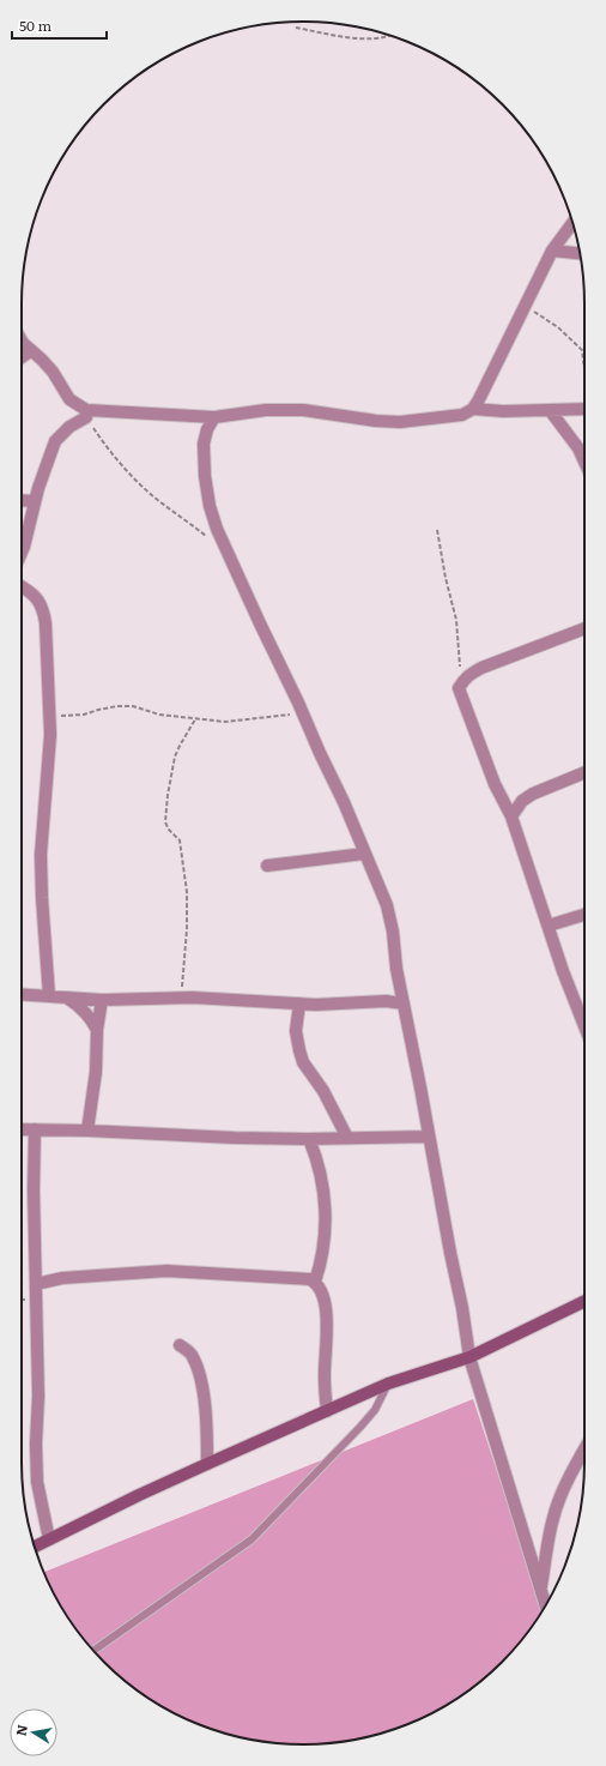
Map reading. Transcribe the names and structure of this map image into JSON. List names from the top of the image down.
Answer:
{
  "scale_bar": "50 m",
  "north": "left"
}
